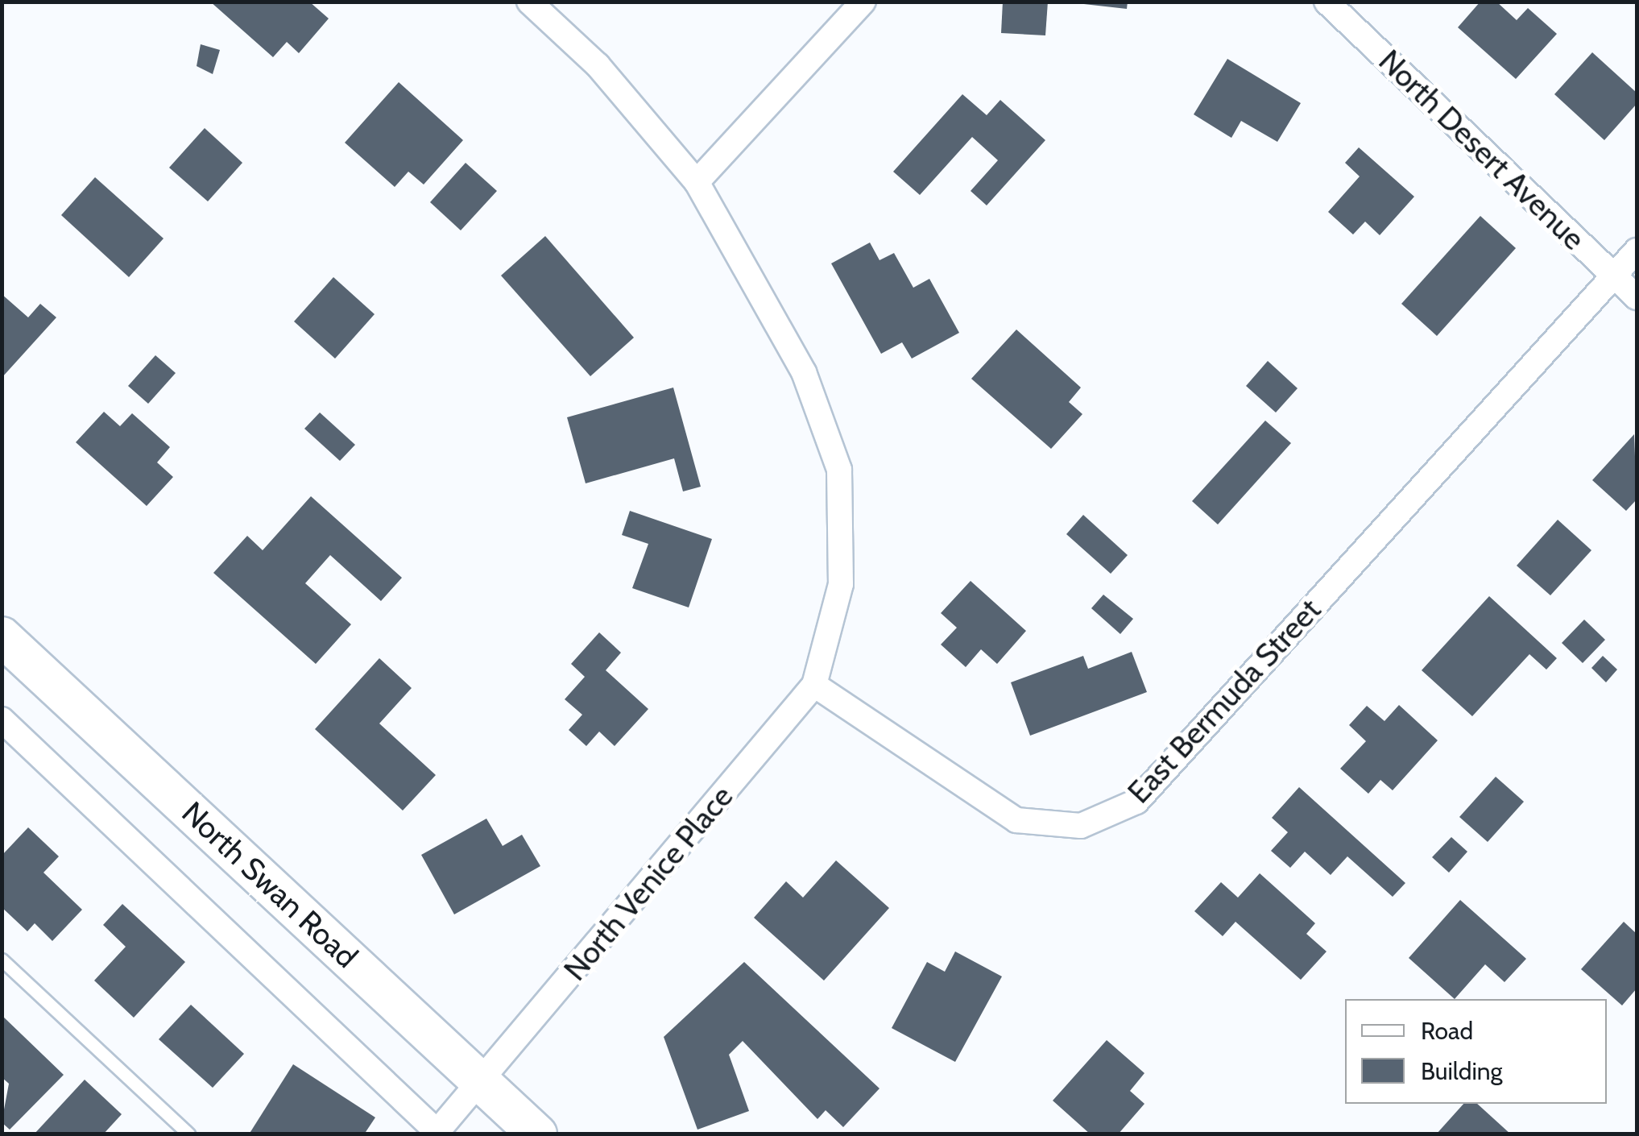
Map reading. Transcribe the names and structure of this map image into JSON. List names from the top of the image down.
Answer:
{
  "streets": {
    "main road": ["North Swan Road"],
    "street": ["North Desert Avenue", "East Bermuda Street", "North Venice Place"]
  },
  "crossings": [
    ["North Desert Avenue", "East Bermuda Street"],
    ["East Bermuda Street", "North Venice Place"],
    ["North Venice Place", "North Swan Road"]
  ],
  "legend": ["Road", "Building"]
}
